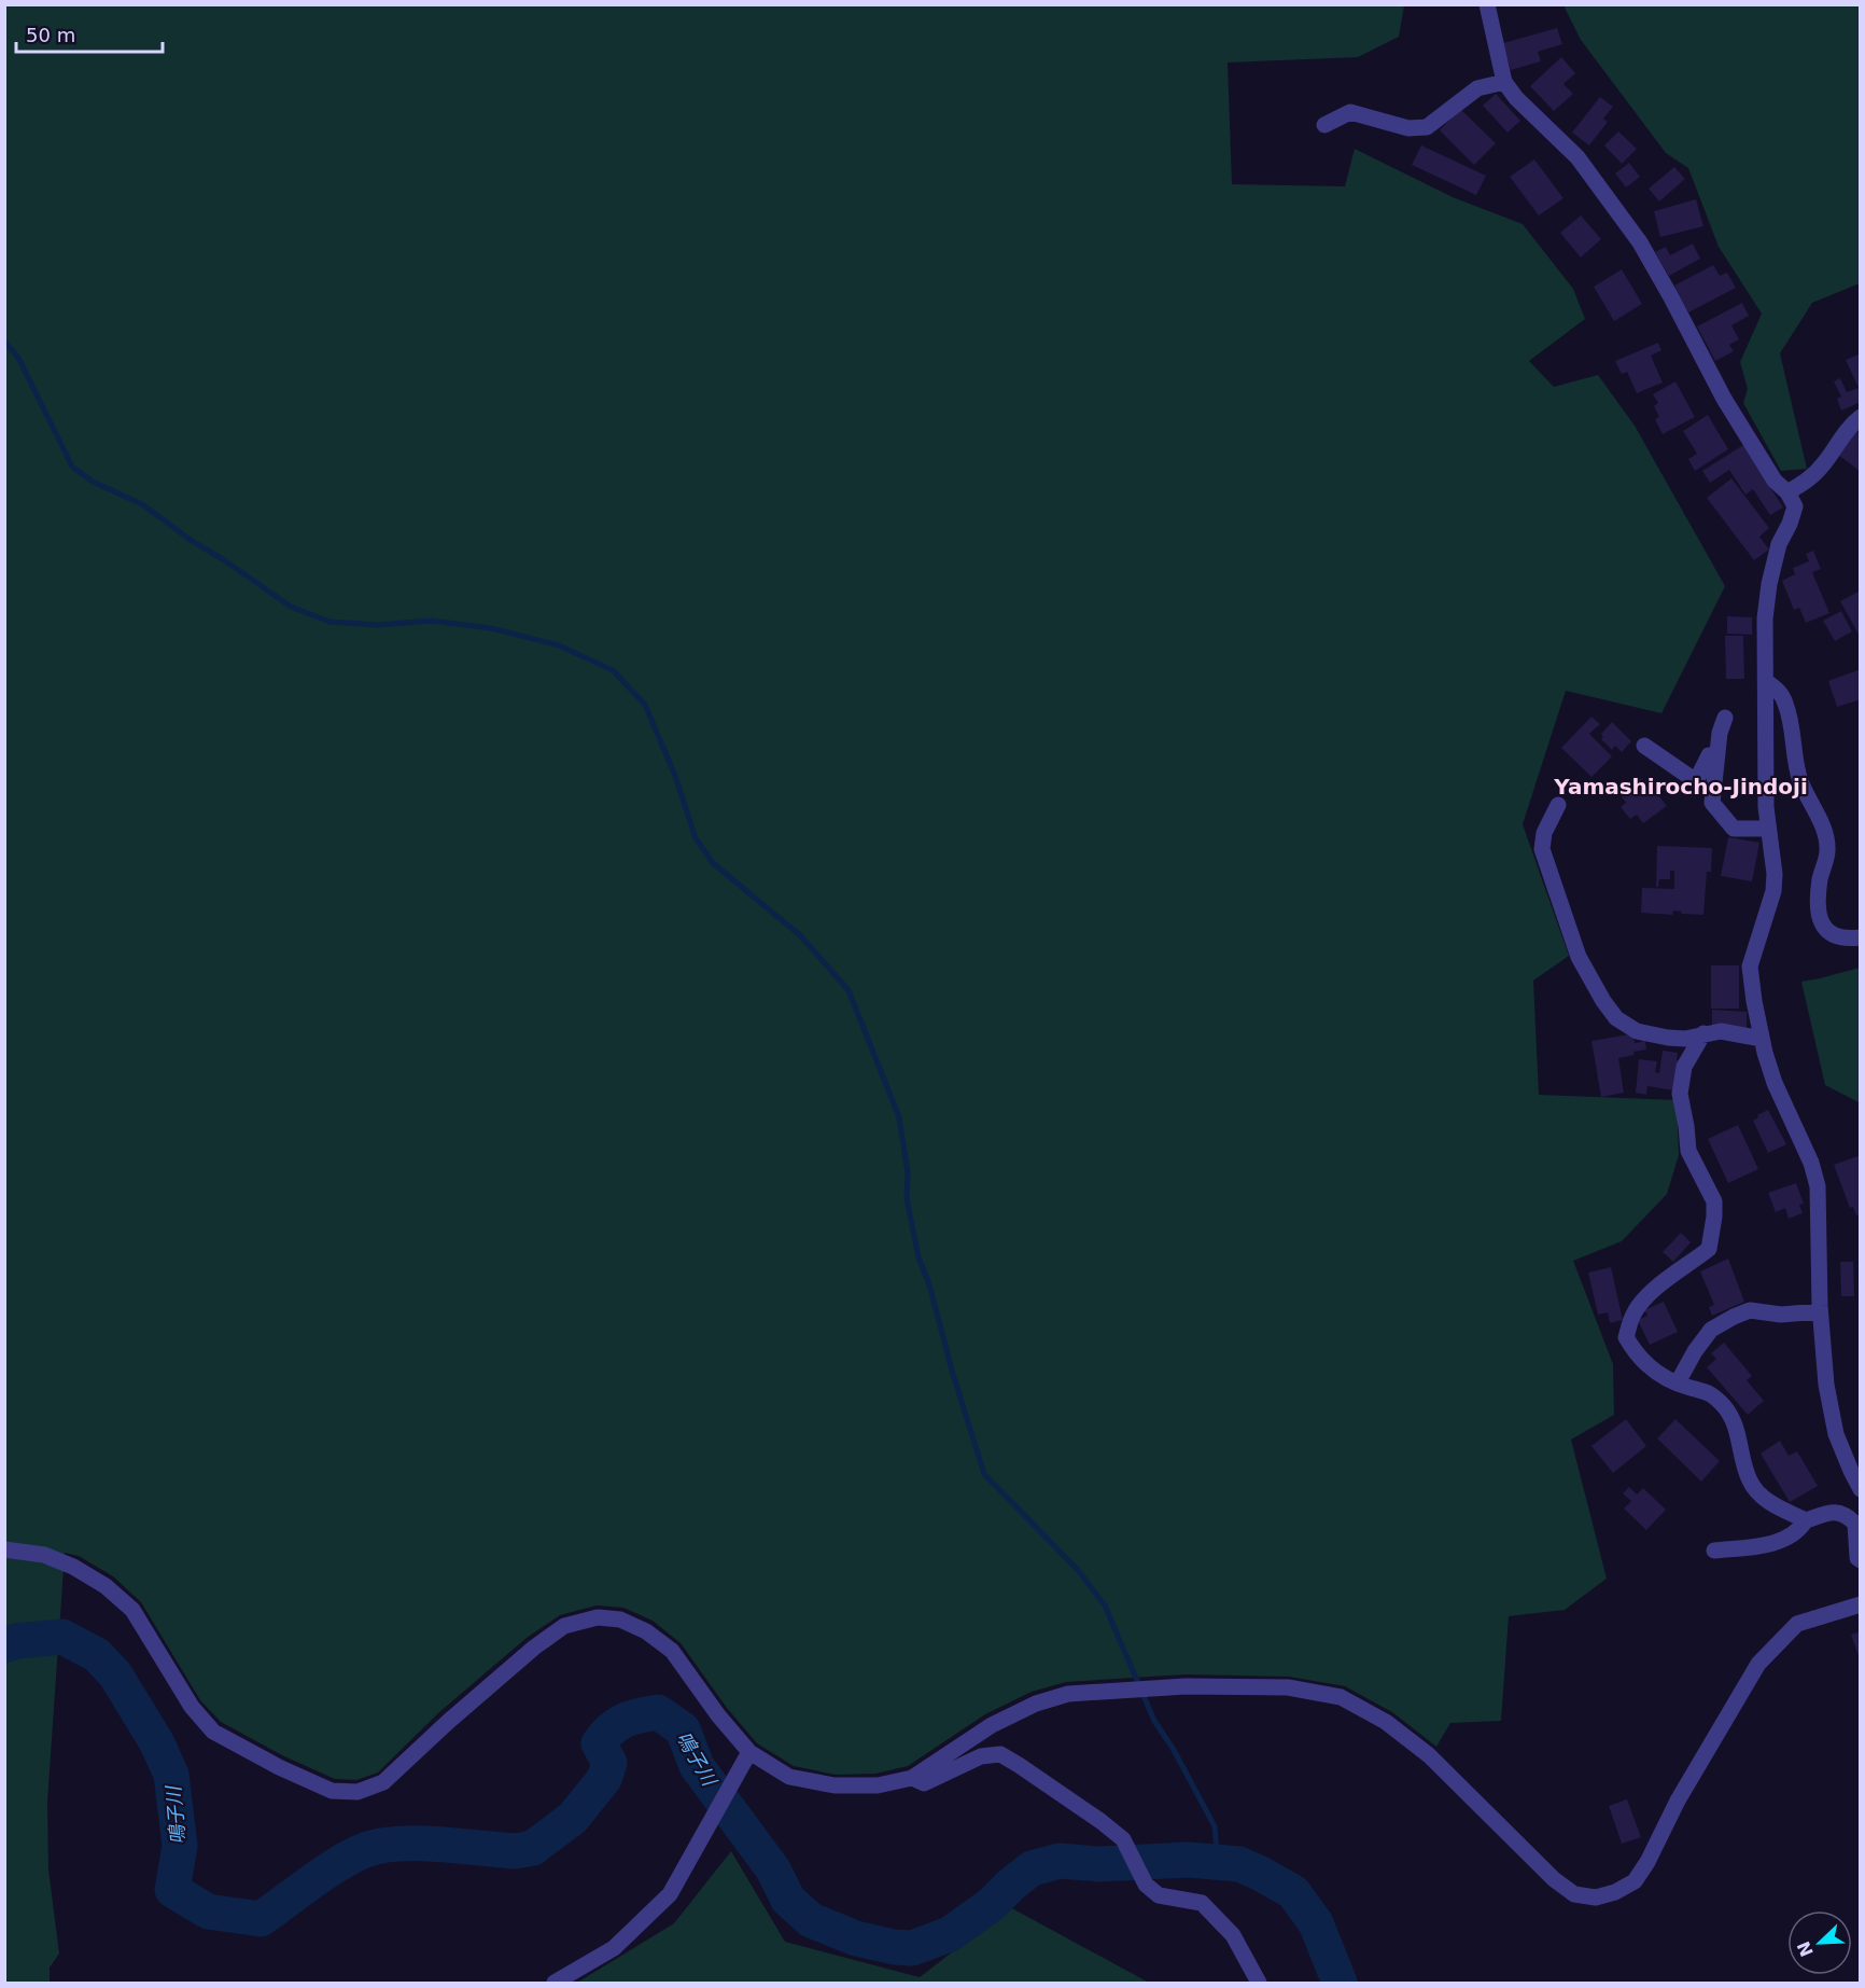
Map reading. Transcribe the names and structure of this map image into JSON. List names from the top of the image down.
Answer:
{
  "districts": ["Yamashirocho-Jindoji"],
  "water": ["鳴子川"],
  "scale_bar": "50 m",
  "north": "bottom left"
}
